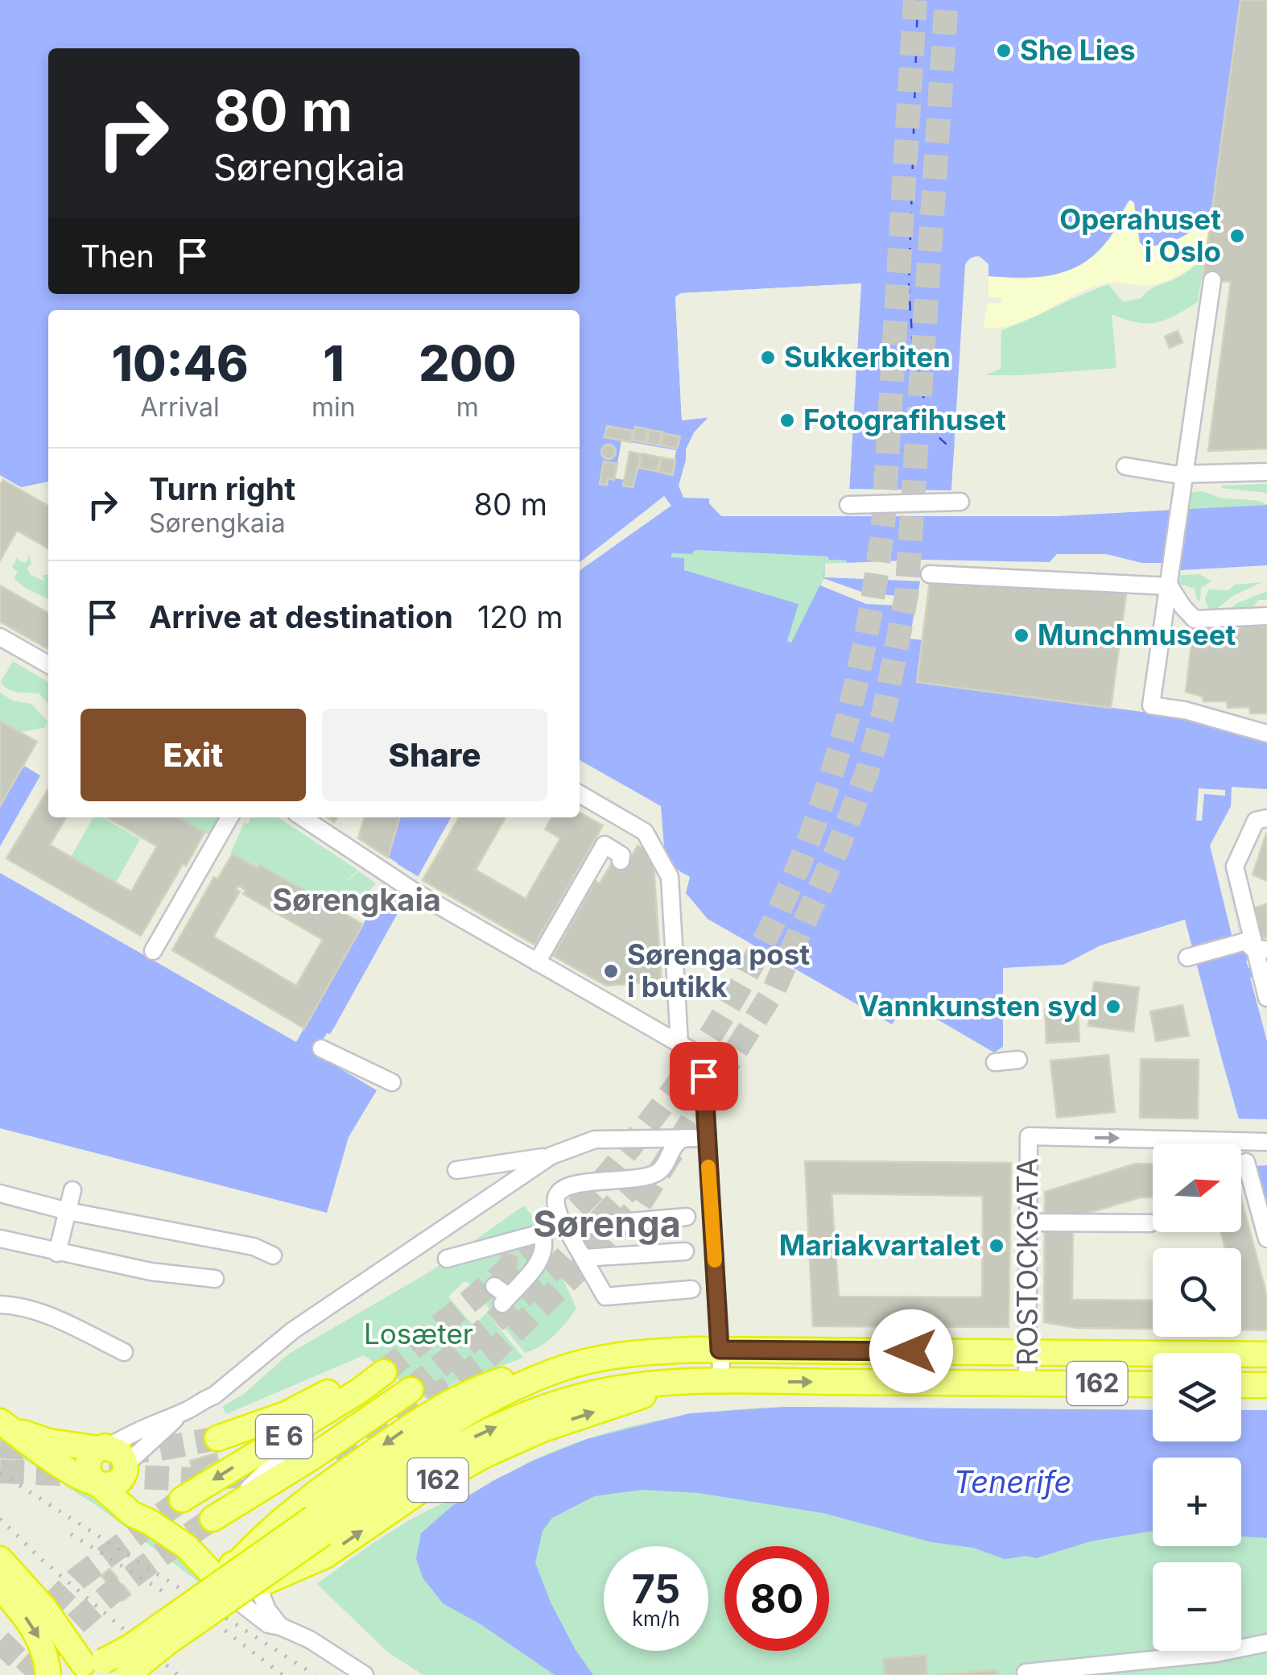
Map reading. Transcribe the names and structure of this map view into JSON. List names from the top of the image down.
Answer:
{
  "streets": {
    "highway": ["162", "E 6"],
    "street": ["ROSTOCKGATA"]
  },
  "crossings": [
    ["ROSTOCKGATA", "162"]
  ],
  "districts": ["Sørengkaia", "Sørenga"],
  "water": ["Tenerife"],
  "parks": ["Losæter"],
  "places": [
    "She Lies",
    "Operahuset i Oslo",
    "Sukkerbiten",
    "Fotografihuset",
    "Munchmuseet",
    "Sørenga post i butikk",
    "Vannkunsten syd",
    "Mariakvartalet"
  ],
  "north": "right",
  "page": {
    "turn": ["80 m", "Sørengkaia"],
    "then": "Then",
    "eta": [
      "10:46",
      "Arrival",
      "1",
      "min",
      "200",
      "m"
    ],
    "list": [
      {
        "name": "Turn right",
        "note": "Sørengkaia",
        "value": "80 m"
      },
      {
        "name": "Arrive at destination",
        "value": "120 m"
      }
    ],
    "buttons": ["Exit", "Share"],
    "map_buttons": ["+", "−"],
    "speed": "75 km/h",
    "limit": "80"
  }
}
